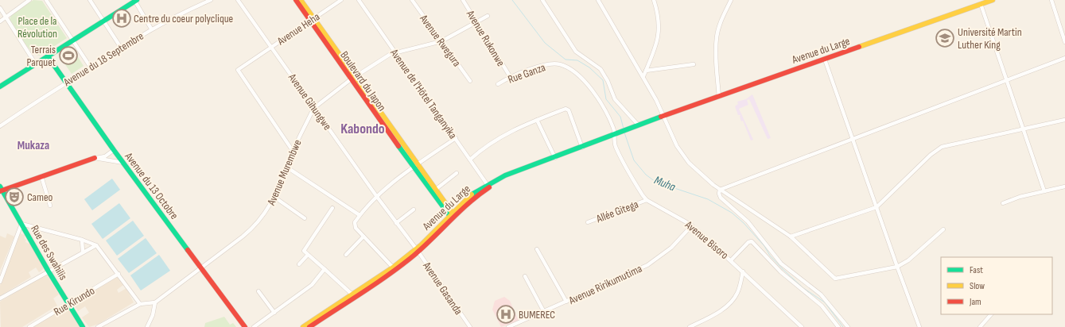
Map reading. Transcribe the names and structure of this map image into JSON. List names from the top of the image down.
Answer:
{
  "streets": {
    "main road": [
      "Avenue du Large",
      "Boulevard du Japon",
      "Avenue du 13 Octobre",
      "Rue des Swahilis"
    ],
    "street": [
      "Avenue Heha",
      "Avenue Rukonwe",
      "Avenue Rwegura",
      "Avenue du 18 Septembre",
      "Rue Ganza",
      "Avenue de l'Hôtel Tanganyika",
      "Avenue Gihungwe",
      "Avenue Murembwe",
      "Allée Gitega",
      "Avenue Bisoro",
      "Avenue Ririkumutima",
      "Avenue Gasanda",
      "Rue Kirundo"
    ]
  },
  "crossings": [
    ["Avenue Heha", "Boulevard du Japon"],
    ["Avenue Heha", "Avenue Gihungwe"],
    ["Avenue Heha", "Avenue Murembwe"],
    ["Avenue Rukonwe", "Rue Ganza"],
    ["Avenue du Large", "Rue Ganza"],
    ["Avenue du Large", "Boulevard du Japon"],
    ["Avenue du Large", "Avenue de l'Hôtel Tanganyika"],
    ["Avenue du Large", "Avenue Gihungwe"],
    ["Avenue du Large", "Avenue Bisoro"],
    ["Avenue du Large", "Avenue Gasanda"],
    ["Avenue du 18 Septembre", "Avenue du 13 Octobre"],
    ["Rue Ganza", "Avenue Bisoro"],
    ["Avenue Gihungwe", "Avenue Murembwe"],
    ["Avenue Gihungwe", "Avenue Gasanda"],
    ["Avenue Murembwe", "Avenue du 13 Octobre"],
    ["Allée Gitega", "Avenue Bisoro"],
    ["Avenue Bisoro", "Avenue Ririkumutima"],
    ["Rue des Swahilis", "Rue Kirundo"]
  ],
  "districts": ["Kabondo", "Mukaza"],
  "water": ["Muha"],
  "parks": ["Place de la Révolution"],
  "places": {
    "hospital": ["Centre du coeur polyclique", "BUMEREC"],
    "school or university": ["Université Martin Luther King"],
    "sports": ["Terrais Parquet"],
    "theatre": ["Cameo"]
  },
  "legend": ["Fast", "Slow", "Jam"]
}
